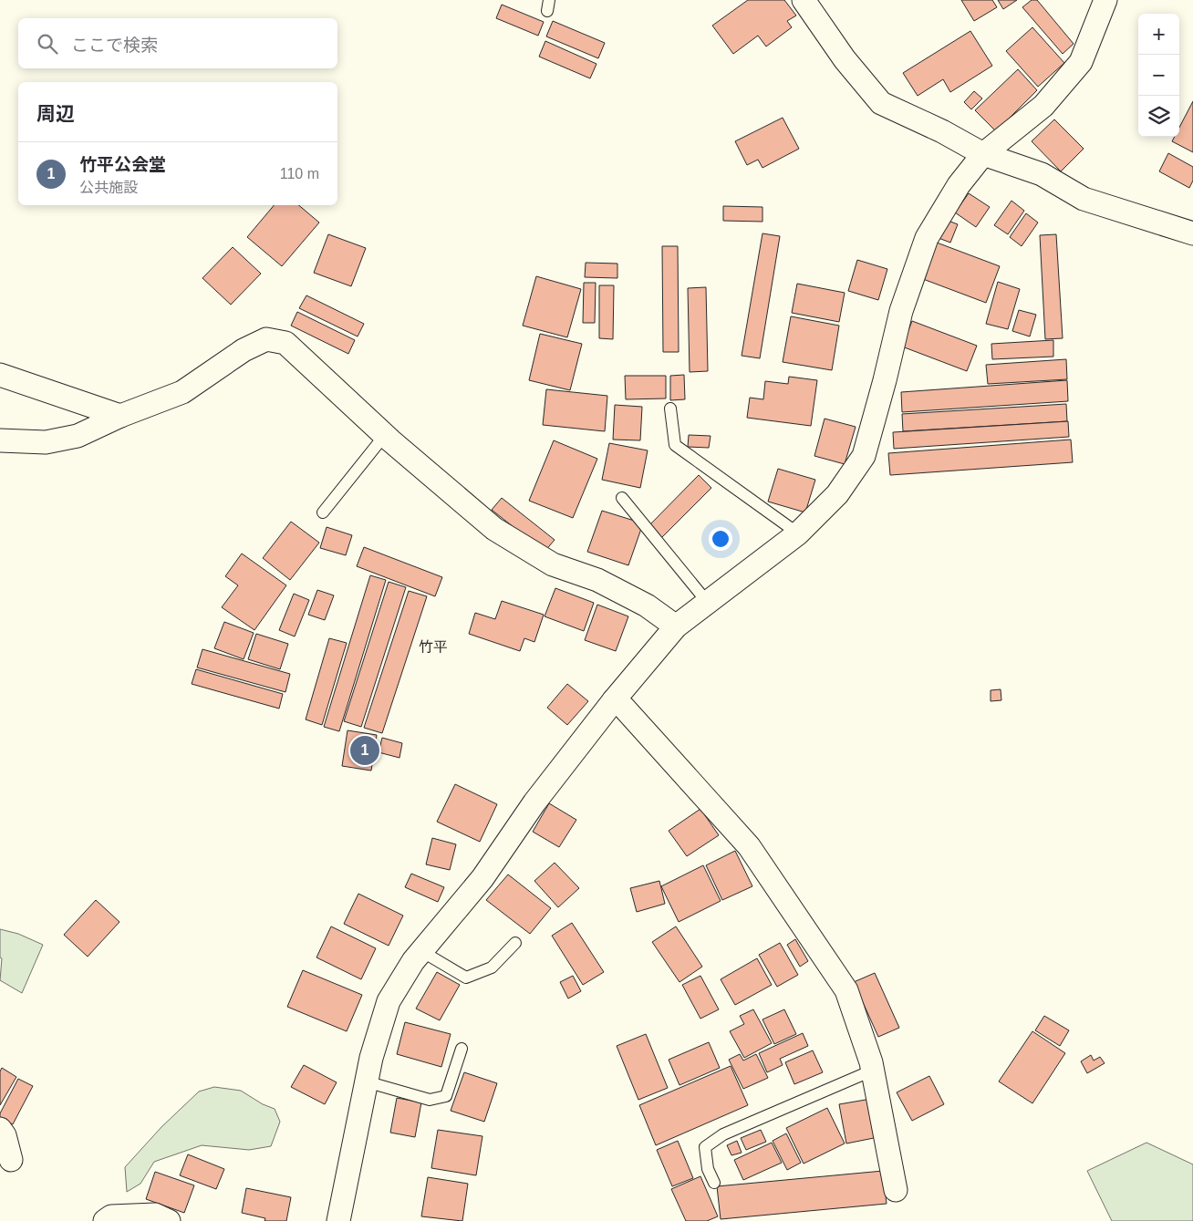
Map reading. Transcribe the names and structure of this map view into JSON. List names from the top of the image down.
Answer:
{
  "districts": ["竹平"],
  "page": {
    "map_buttons": ["+", "−"],
    "search": "ここで検索",
    "heading": "周辺",
    "list": [
      {
        "mark": "1",
        "name": "竹平公会堂",
        "note": "公共施設",
        "value": "110 m"
      }
    ],
    "pins": "1"
  }
}
